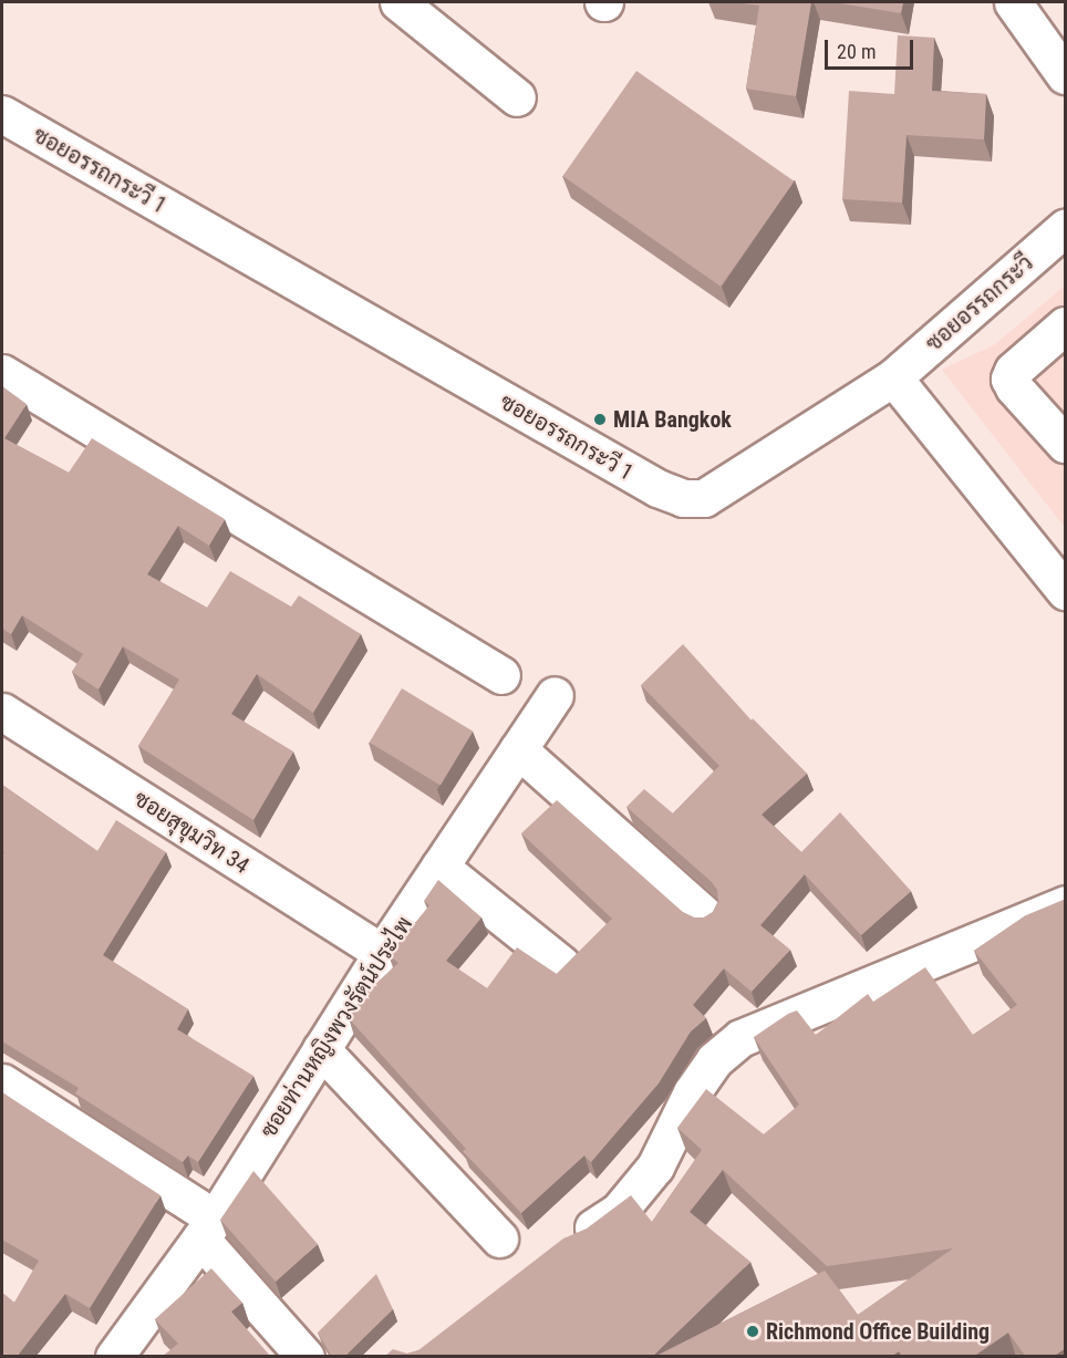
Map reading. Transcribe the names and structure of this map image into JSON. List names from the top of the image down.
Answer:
{
  "streets": {
    "street": [
      "ซอยอรรถกระวี 1",
      "ซอยอรรถกระวี",
      "ซอยสุขุมวิท 34",
      "ซอยท่านหญิงพวงรัตน์ประไพ"
    ]
  },
  "crossings": [
    ["ซอยอรรถกระวี 1", "ซอยอรรถกระวี"],
    ["ซอยสุขุมวิท 34", "ซอยท่านหญิงพวงรัตน์ประไพ"]
  ],
  "places": ["MIA Bangkok", "Richmond Office Building"],
  "scale_bar": "20 m"
}
